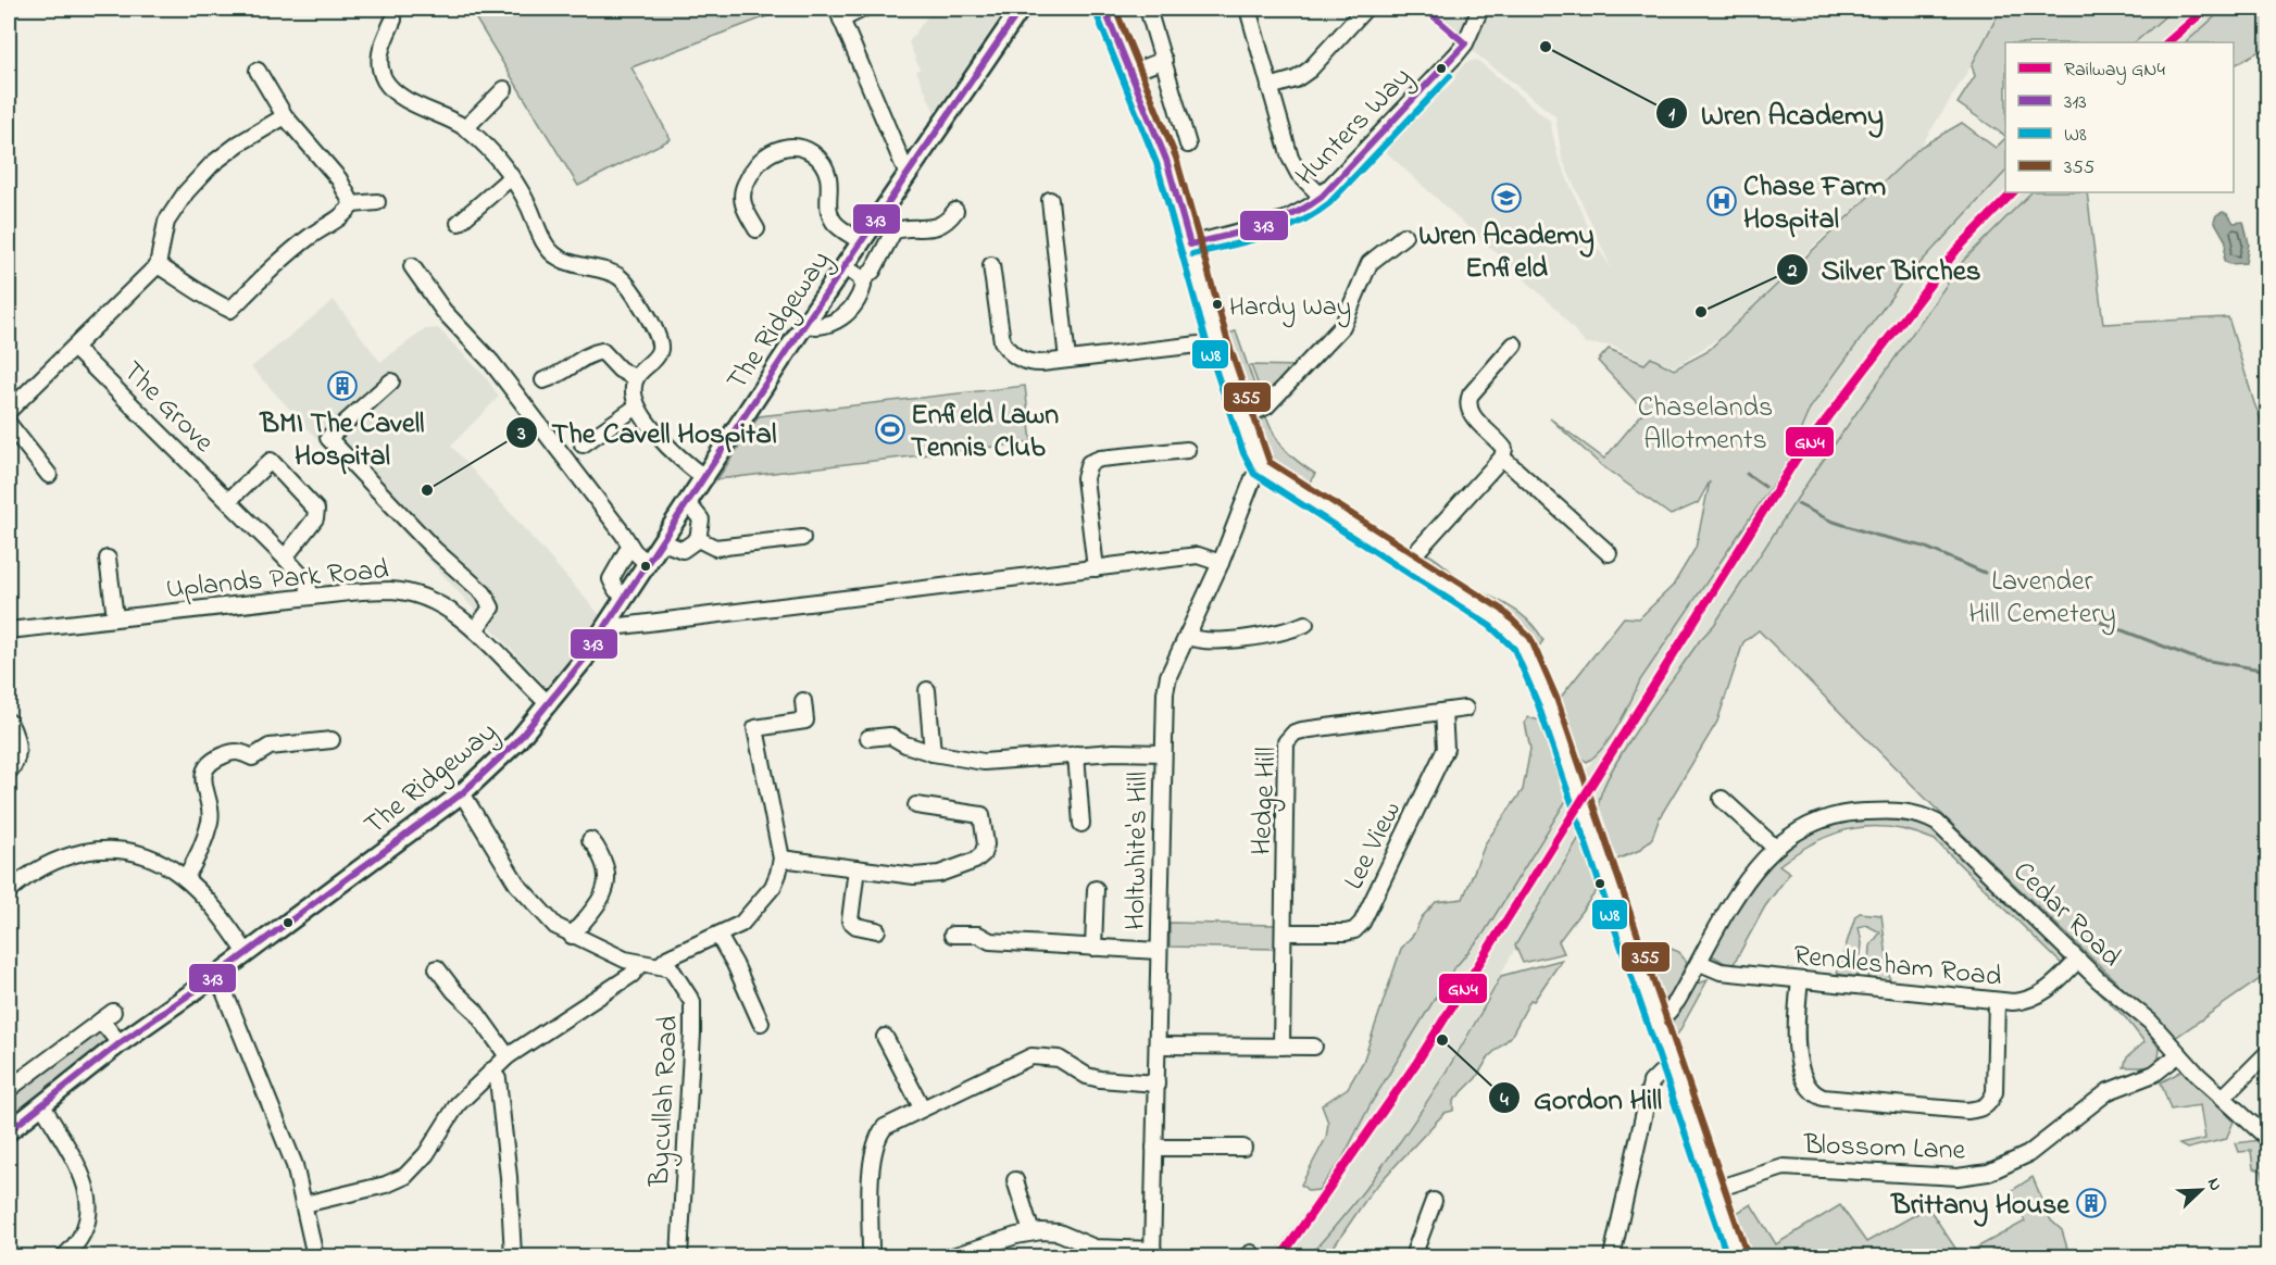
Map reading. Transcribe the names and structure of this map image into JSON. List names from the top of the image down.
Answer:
{
  "streets": {
    "main road": ["The Ridgeway"],
    "street": [
      "Hunters Way",
      "The Grove",
      "Uplands Park Road",
      "Hedge Hill",
      "Lee View",
      "Holtwhite's Hill",
      "Cedar Road",
      "Rendlesham Road",
      "Bycullah Road",
      "Blossom Lane"
    ]
  },
  "crossings": [
    ["The Ridgeway", "Uplands Park Road"],
    ["The Grove", "Uplands Park Road"],
    ["Hedge Hill", "Lee View"],
    ["Cedar Road", "Rendlesham Road"],
    ["Cedar Road", "Blossom Lane"]
  ],
  "parks": ["Chaselands Allotments", "Lavender Hill Cemetery"],
  "places": {
    "other": [
      "Wren Academy",
      "Hardy Way",
      "Silver Birches",
      "The Cavell Hospital",
      "Gordon Hill"
    ],
    "school or university": ["Wren Academy Enfield"],
    "hospital": ["Chase Farm Hospital"],
    "building": ["BMI The Cavell Hospital", "Brittany House"],
    "sports": ["Enfield Lawn Tennis Club"]
  },
  "lines": [
    "rail line GN4",
    "transit line 313",
    "transit line 355",
    "transit line W8"
  ],
  "legend": [
    "Railway GN4",
    "313",
    "W8",
    "355"
  ],
  "north": "top right"
}
